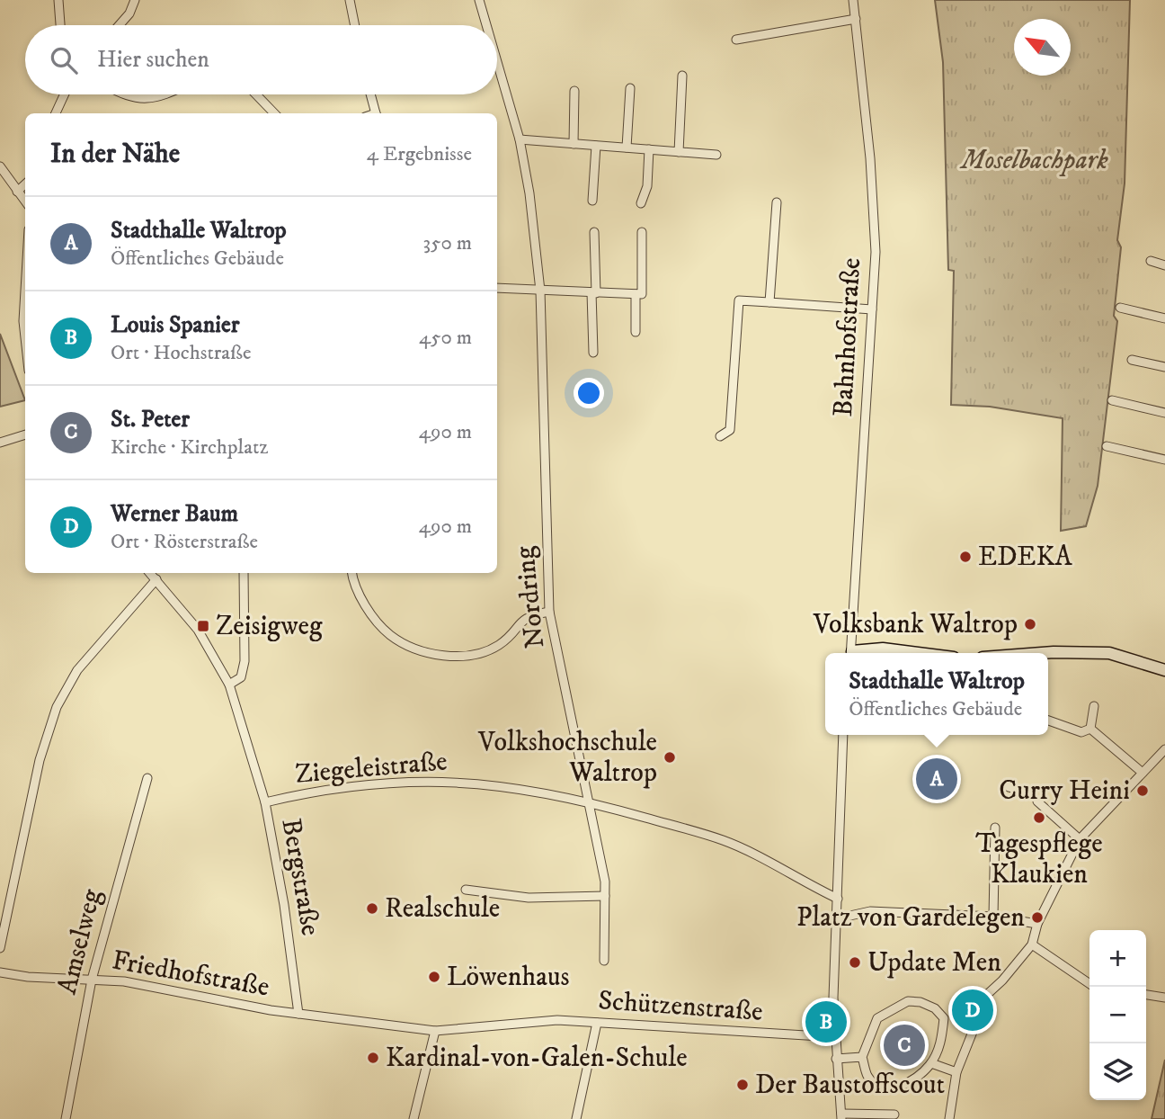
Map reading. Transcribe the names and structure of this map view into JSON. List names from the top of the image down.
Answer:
{
  "streets": {
    "street": [
      "Bahnhofstraße",
      "Nordring",
      "Ziegeleistraße",
      "Bergstraße",
      "Amselweg",
      "Friedhofstraße",
      "Schützenstraße"
    ]
  },
  "crossings": [
    ["Nordring", "Ziegeleistraße"],
    ["Ziegeleistraße", "Bergstraße"],
    ["Bergstraße", "Friedhofstraße"],
    ["Bergstraße", "Schützenstraße"],
    ["Amselweg", "Friedhofstraße"],
    ["Friedhofstraße", "Schützenstraße"]
  ],
  "parks": ["Moselbachpark"],
  "places": {
    "other": [
      "EDEKA",
      "Volksbank Waltrop",
      "Volkshochschule Waltrop",
      "Curry Heini",
      "Tagespflege Klaukien",
      "Realschule",
      "Platz von Gardelegen",
      "Update Men",
      "Löwenhaus",
      "Kardinal-von-Galen-Schule",
      "Der Baustoffscout"
    ],
    "transit": ["Zeisigweg"]
  },
  "north": "top left",
  "page": {
    "search": "Hier suchen",
    "heading": ["In der Nähe", "4 Ergebnisse"],
    "list": [
      {
        "mark": "A",
        "name": "Stadthalle Waltrop",
        "note": "Öffentliches Gebäude",
        "value": "350 m"
      },
      {
        "mark": "B",
        "name": "Louis Spanier",
        "note": "Ort · Hochstraße",
        "value": "450 m"
      },
      {
        "mark": "C",
        "name": "St. Peter",
        "note": "Kirche · Kirchplatz",
        "value": "490 m"
      },
      {
        "mark": "D",
        "name": "Werner Baum",
        "note": "Ort · Rösterstraße",
        "value": "490 m"
      }
    ],
    "popup": ["Stadthalle Waltrop", "Öffentliches Gebäude"],
    "pins": [
      "A",
      "D",
      "B",
      "C"
    ],
    "map_buttons": ["+", "−"]
  }
}
